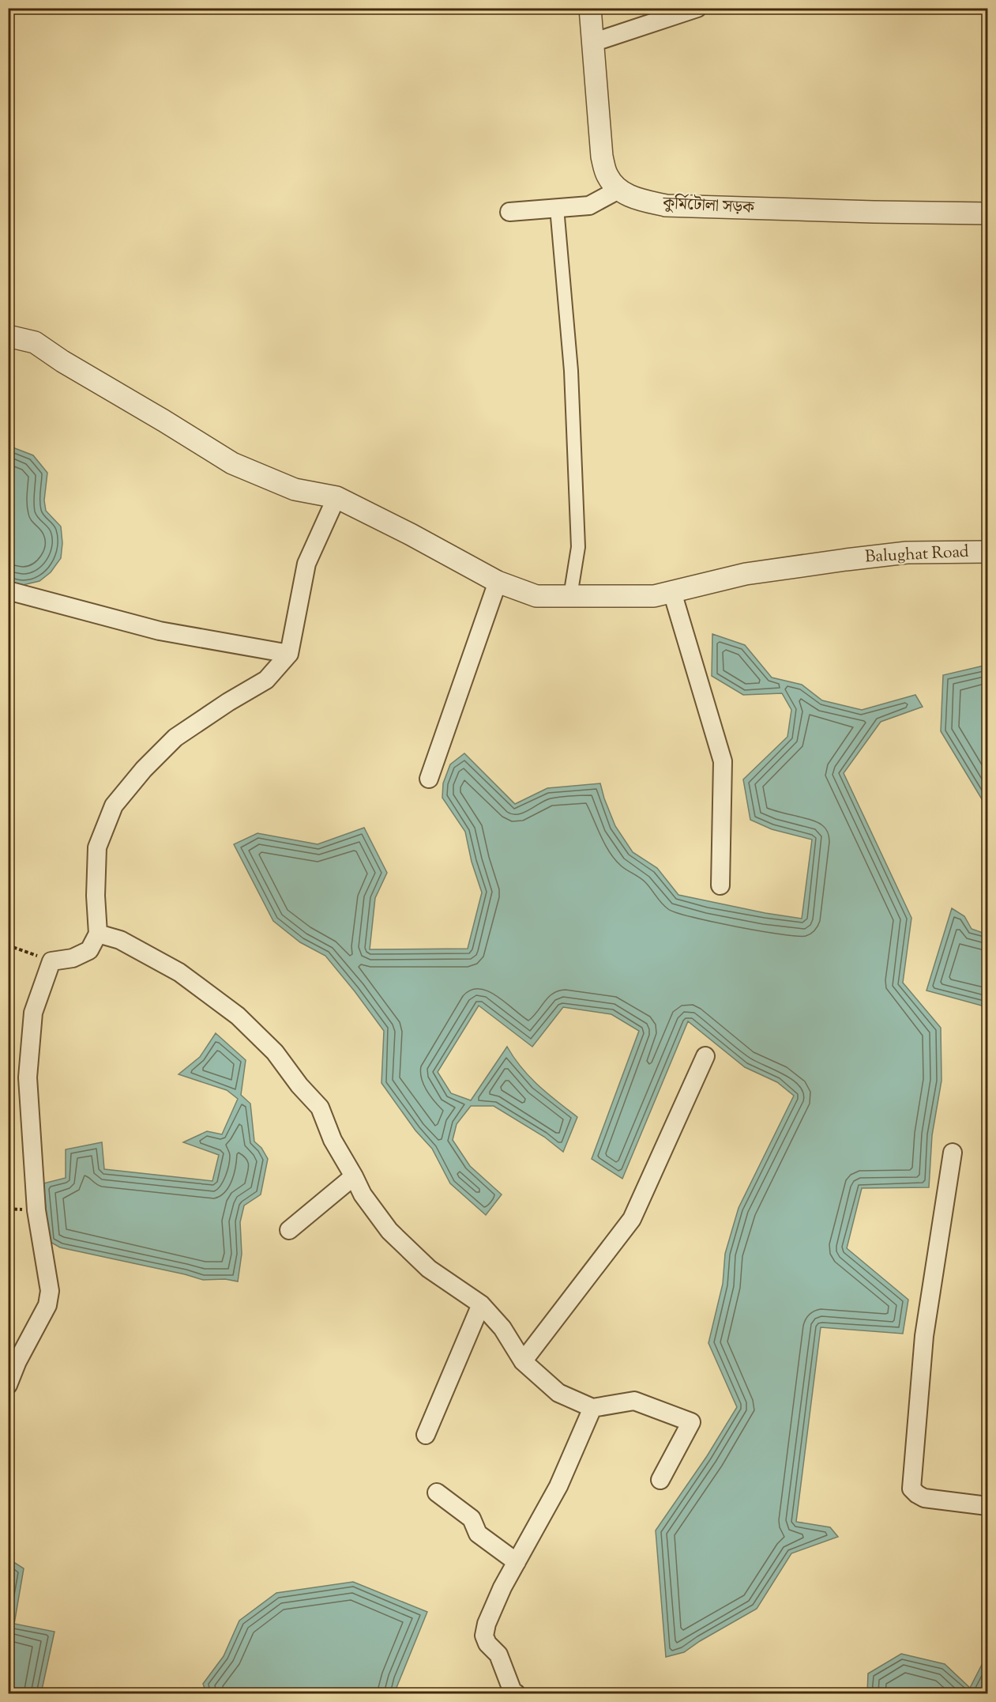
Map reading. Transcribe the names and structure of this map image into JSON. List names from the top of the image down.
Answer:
{
  "streets": {
    "street": ["কুর্মিটোলা সড়ক", "Balughat Road"]
  }
}
